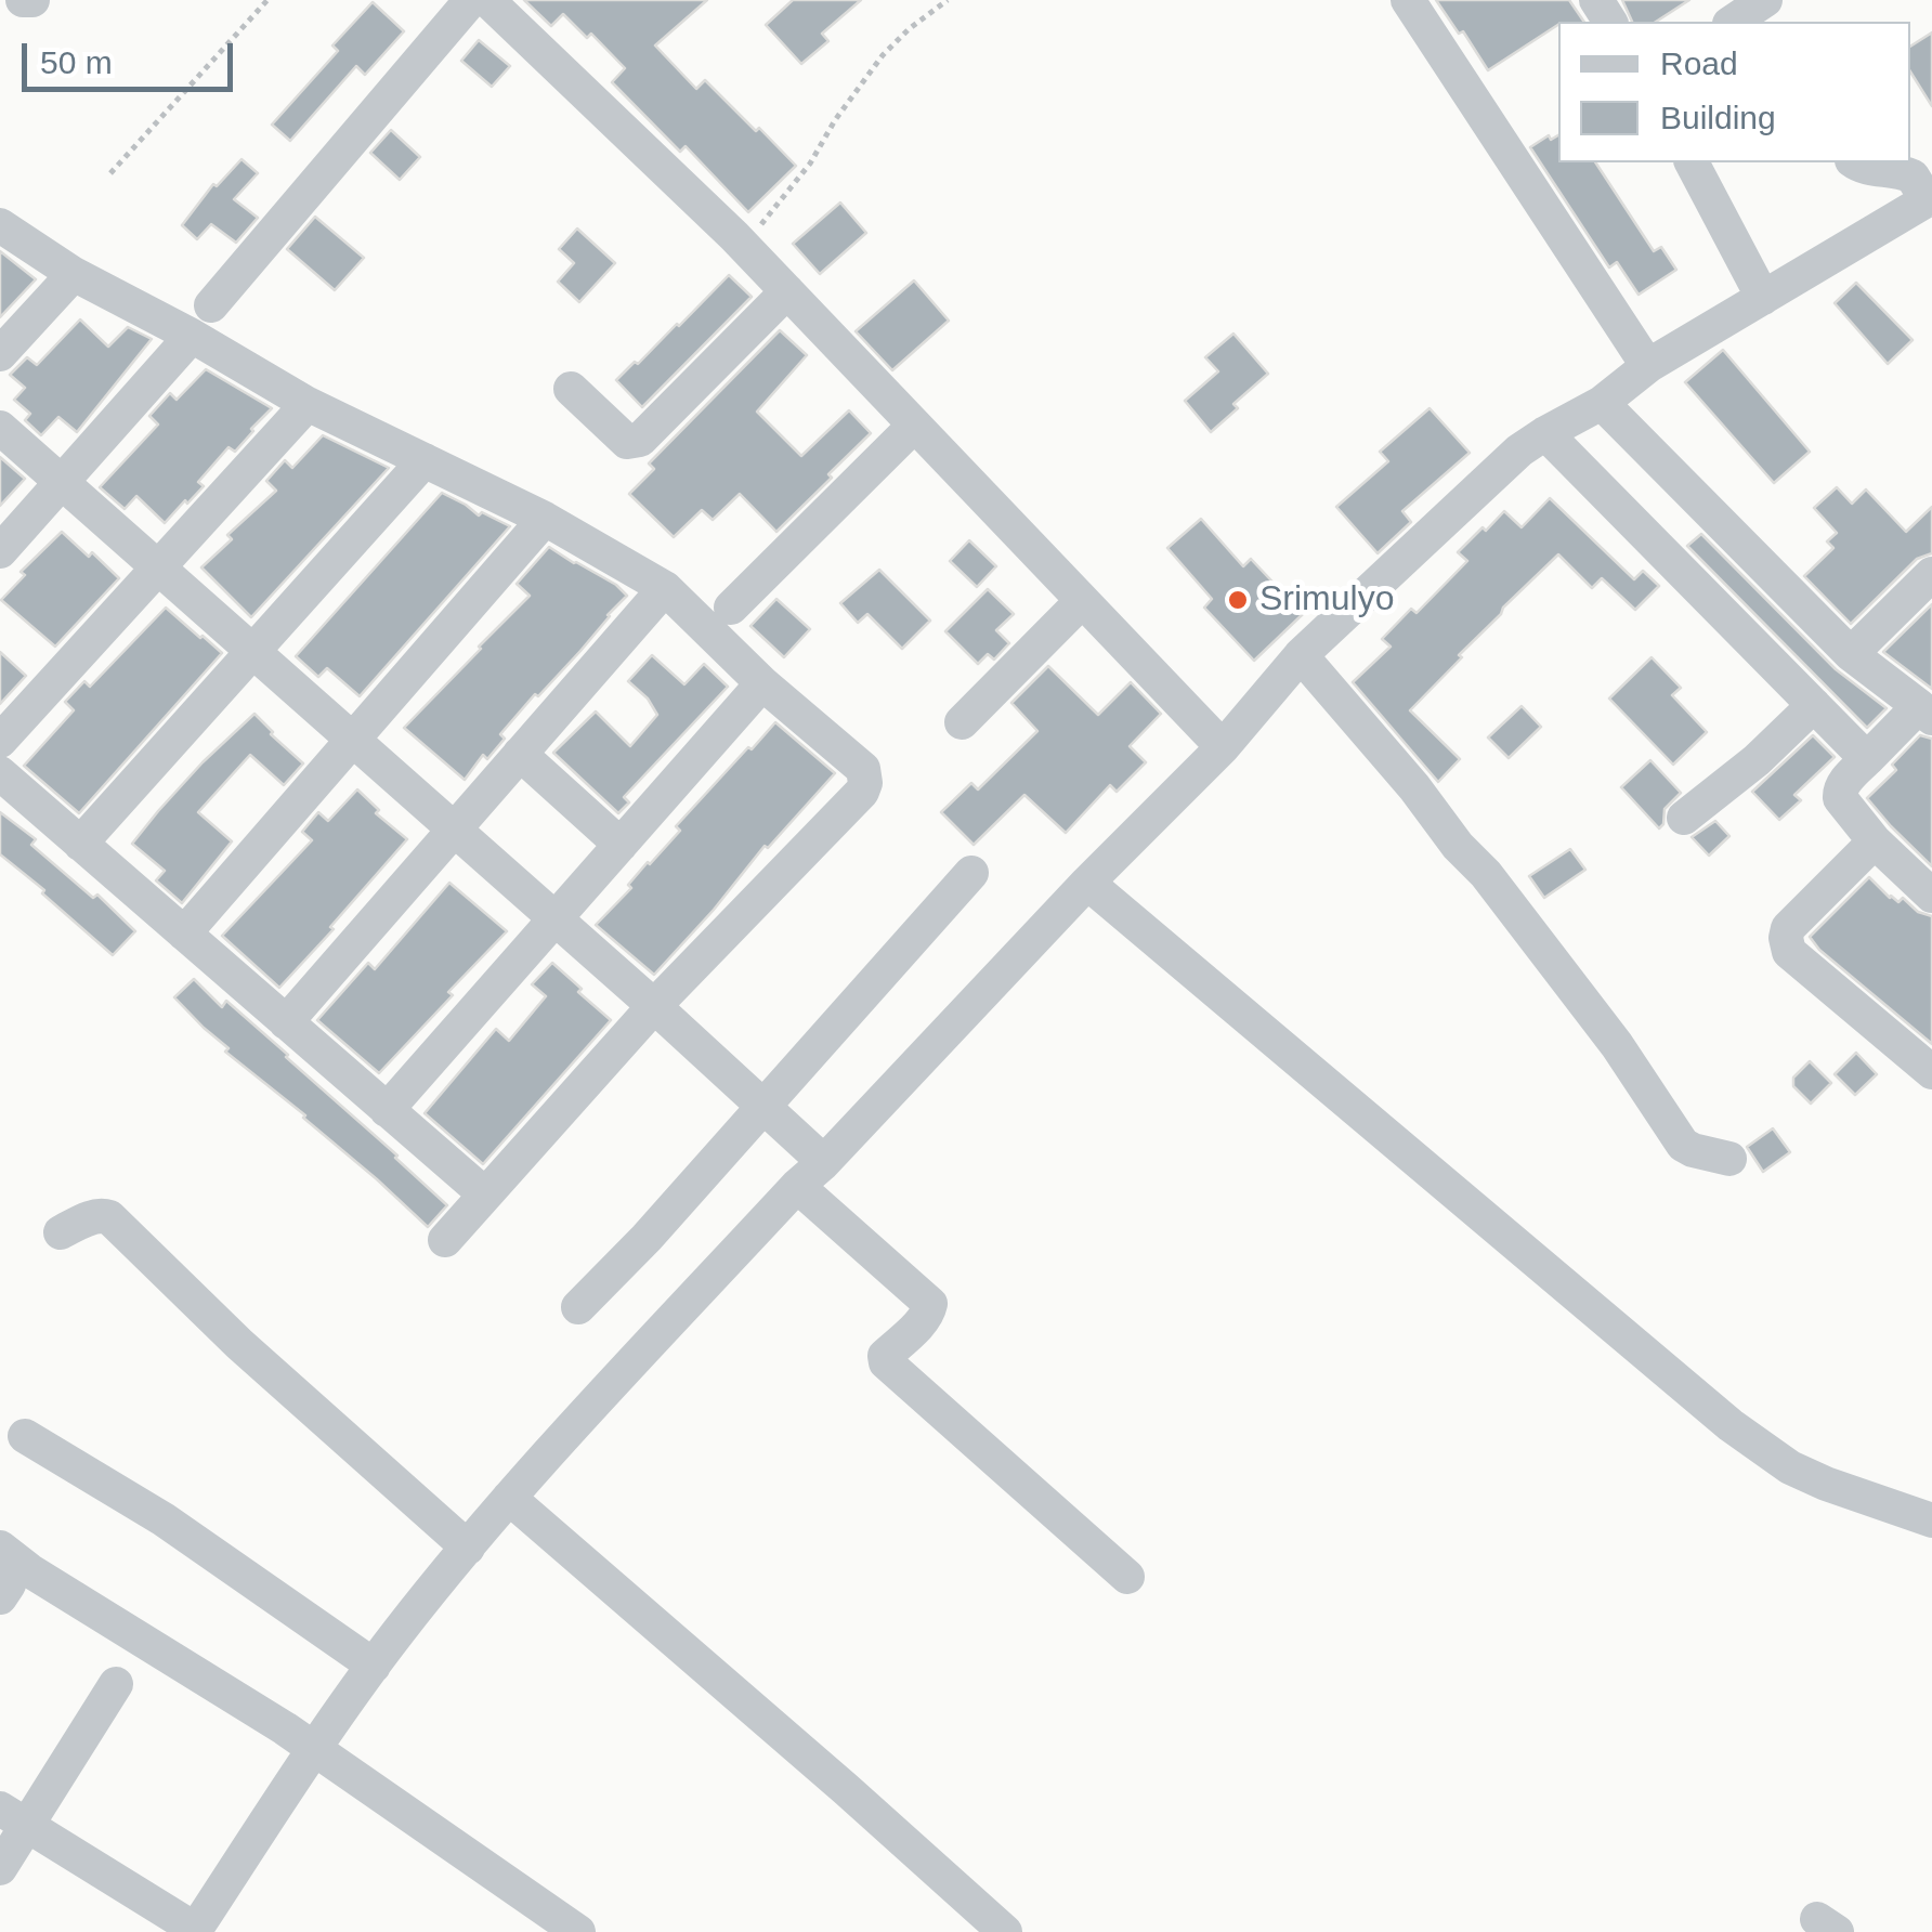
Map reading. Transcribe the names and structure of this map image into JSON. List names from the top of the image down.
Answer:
{
  "places": ["Srimulyo"],
  "legend": ["Road", "Building"],
  "scale_bar": "50 m"
}
